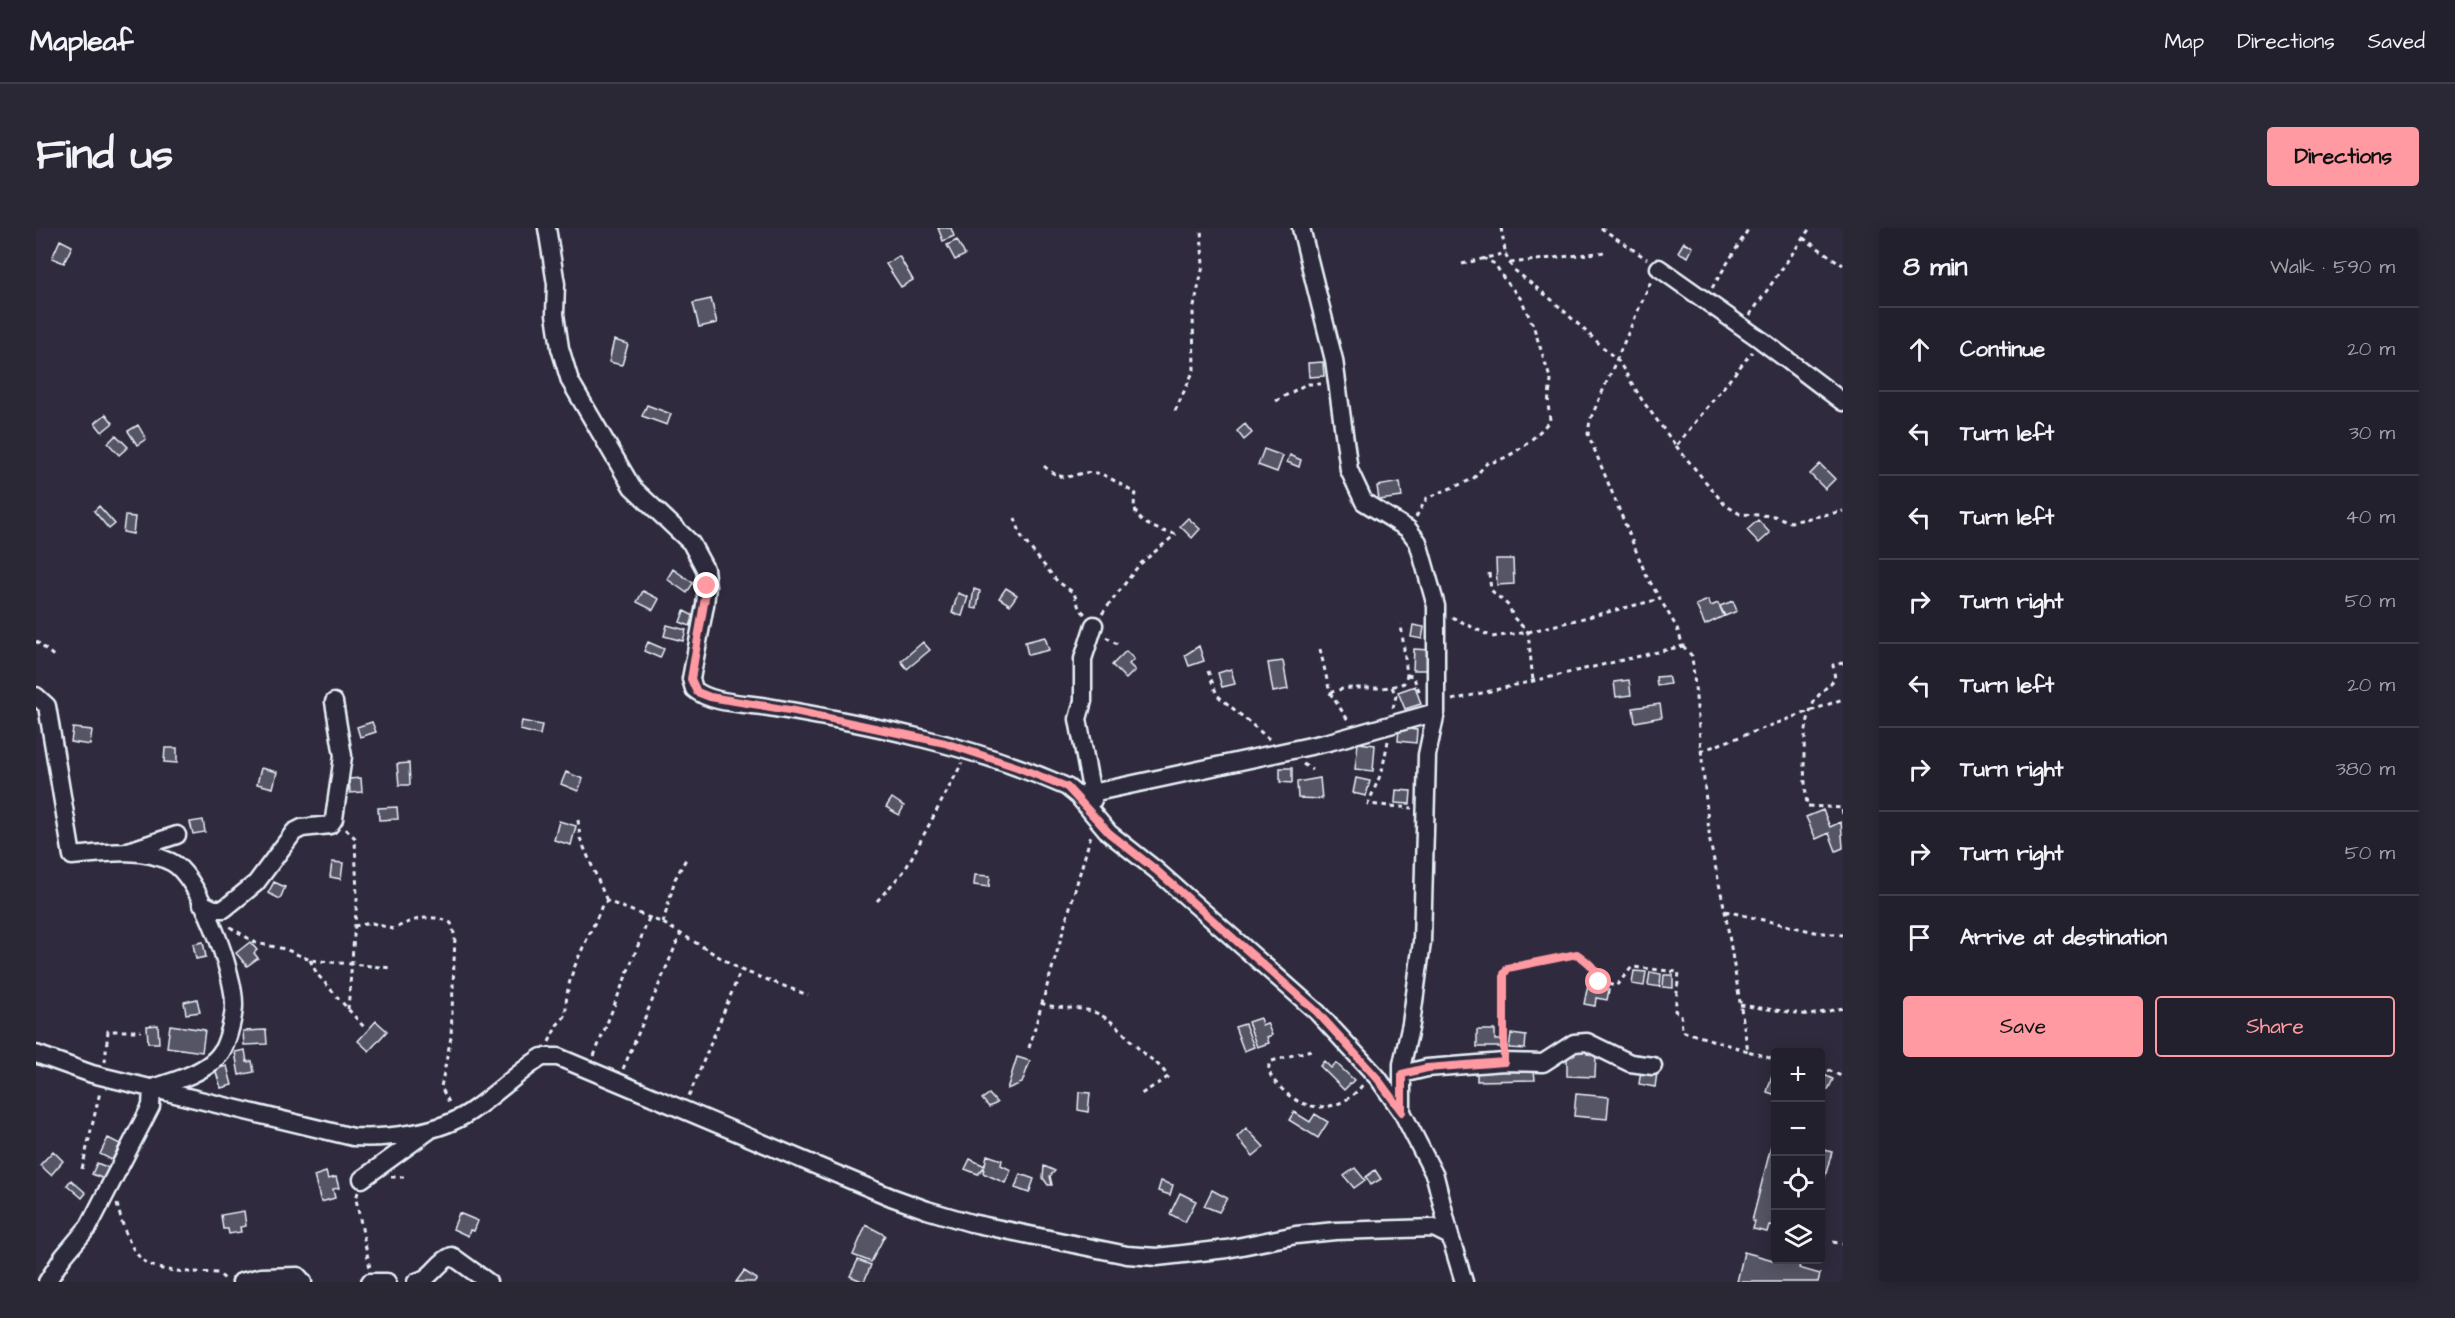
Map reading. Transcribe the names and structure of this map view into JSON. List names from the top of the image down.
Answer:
{
  "page": {
    "header": "Mapleaf",
    "nav": ["Map", "Directions", "Saved"],
    "title": "Find us",
    "buttons": [
      "Directions",
      ["Save", "Share"]
    ],
    "heading": ["8 min", "Walk · 590 m"],
    "list": [
      ["Continue", "20 m"],
      ["Turn left", "30 m"],
      ["Turn left", "40 m"],
      ["Turn right", "50 m"],
      ["Turn left", "20 m"],
      ["Turn right", "380 m"],
      ["Turn right", "50 m"],
      "Arrive at destination"
    ],
    "map_buttons": ["+", "−"]
  }
}
